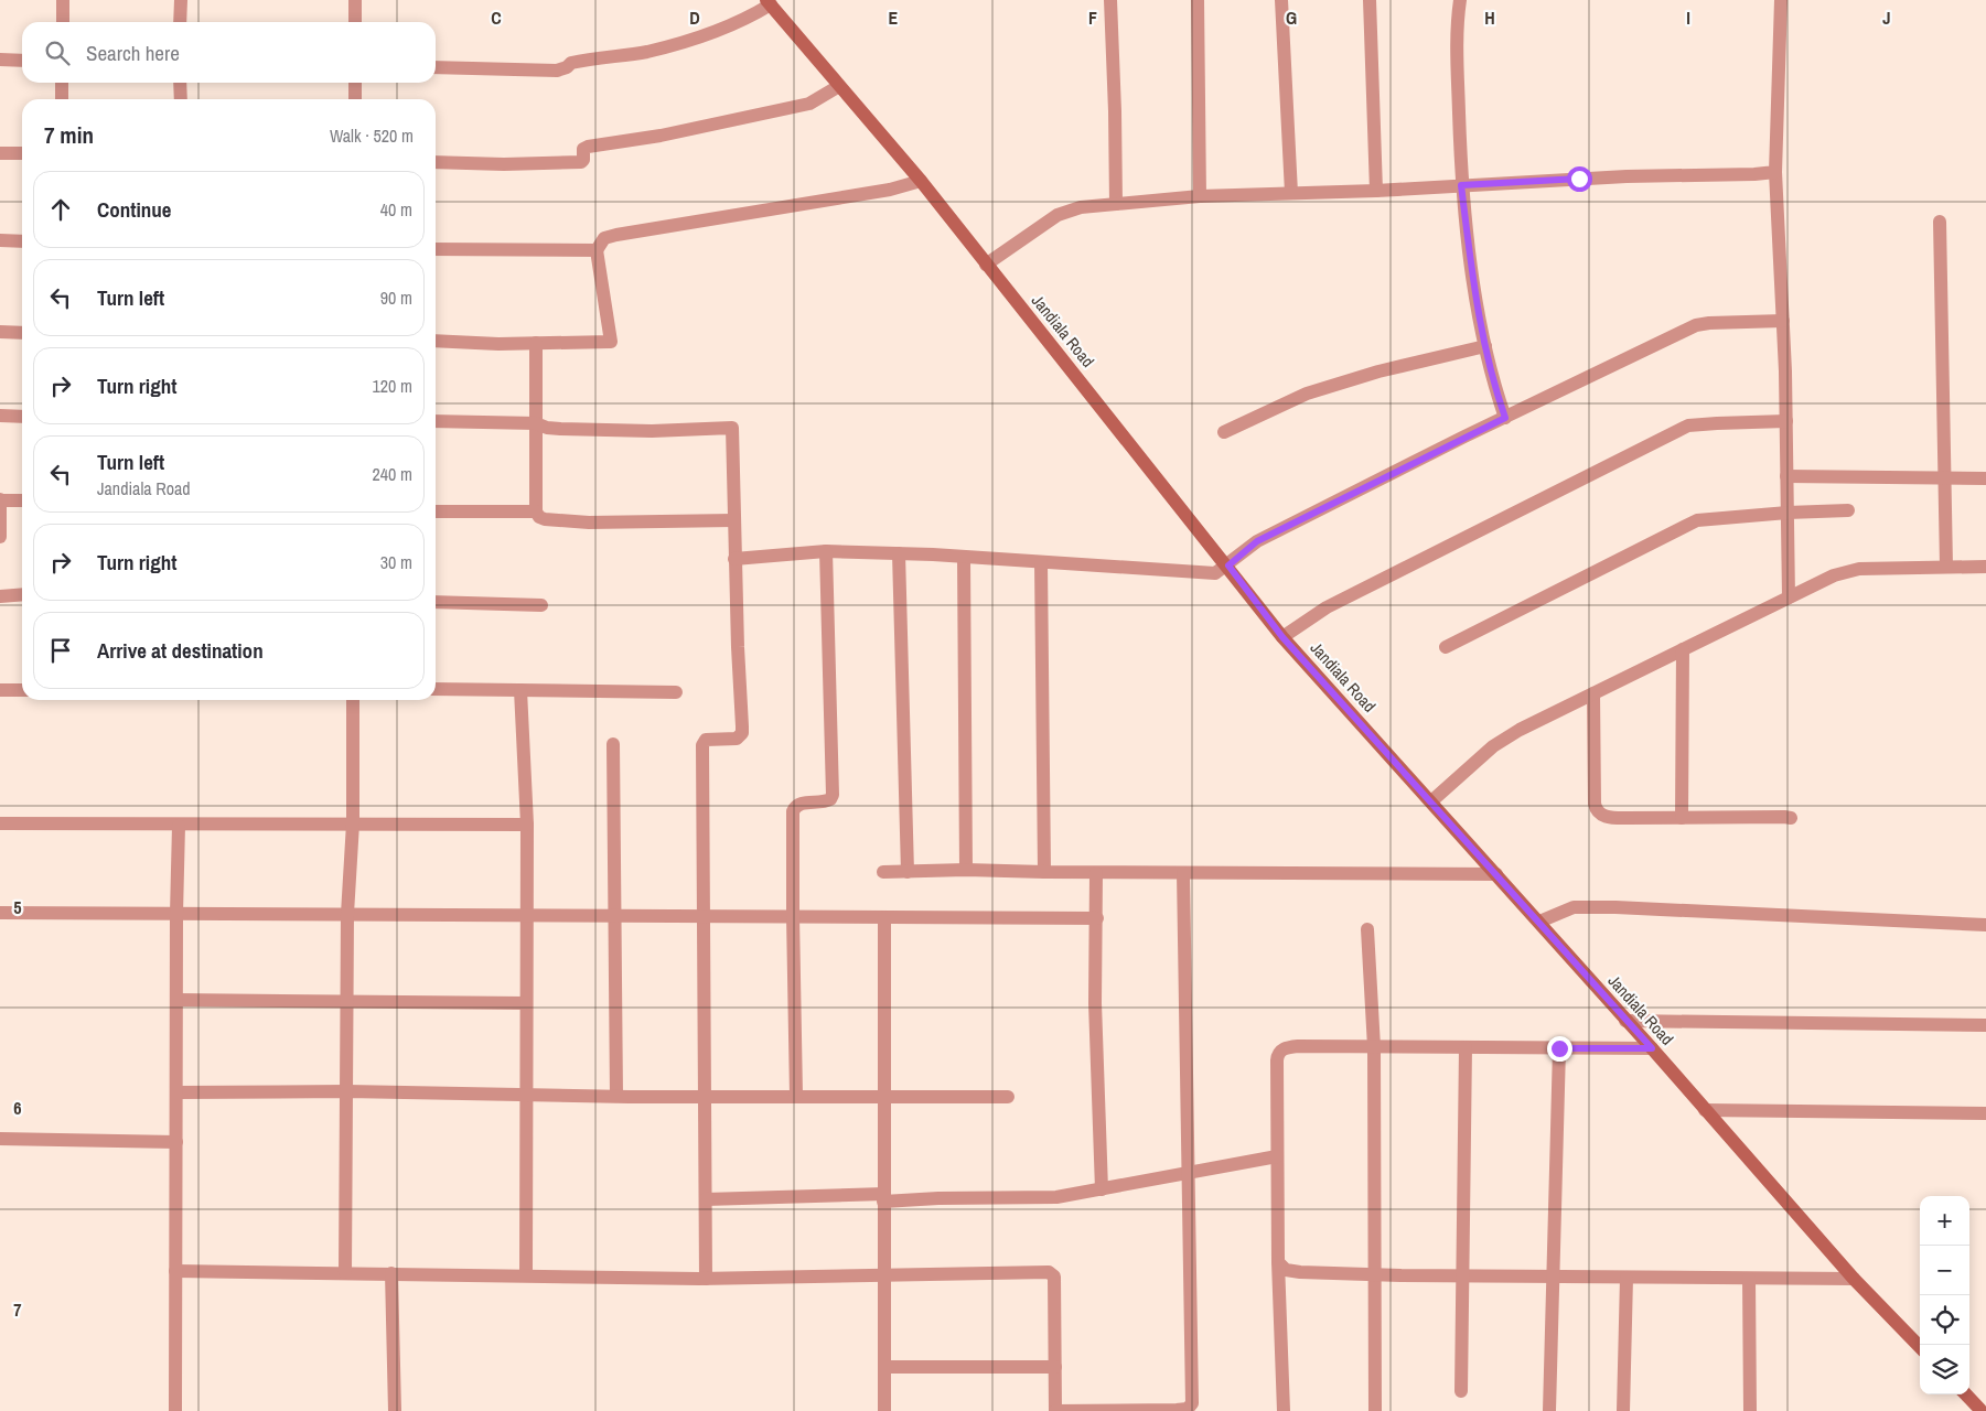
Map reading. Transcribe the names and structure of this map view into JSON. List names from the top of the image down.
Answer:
{
  "streets": {
    "street": ["Jandiala Road"]
  },
  "page": {
    "search": "Search here",
    "heading": ["7 min", "Walk · 520 m"],
    "list": [
      ["Continue", "40 m"],
      ["Turn left", "90 m"],
      ["Turn right", "120 m"],
      ["Turn left", "Jandiala Road", "240 m"],
      ["Turn right", "30 m"],
      "Arrive at destination"
    ],
    "map_buttons": ["+", "−"]
  },
  "grid": {
    "columns": [
      "C",
      "D",
      "E",
      "F",
      "G",
      "H",
      "I",
      "J"
    ],
    "rows": ["5", "6", "7"]
  }
}
